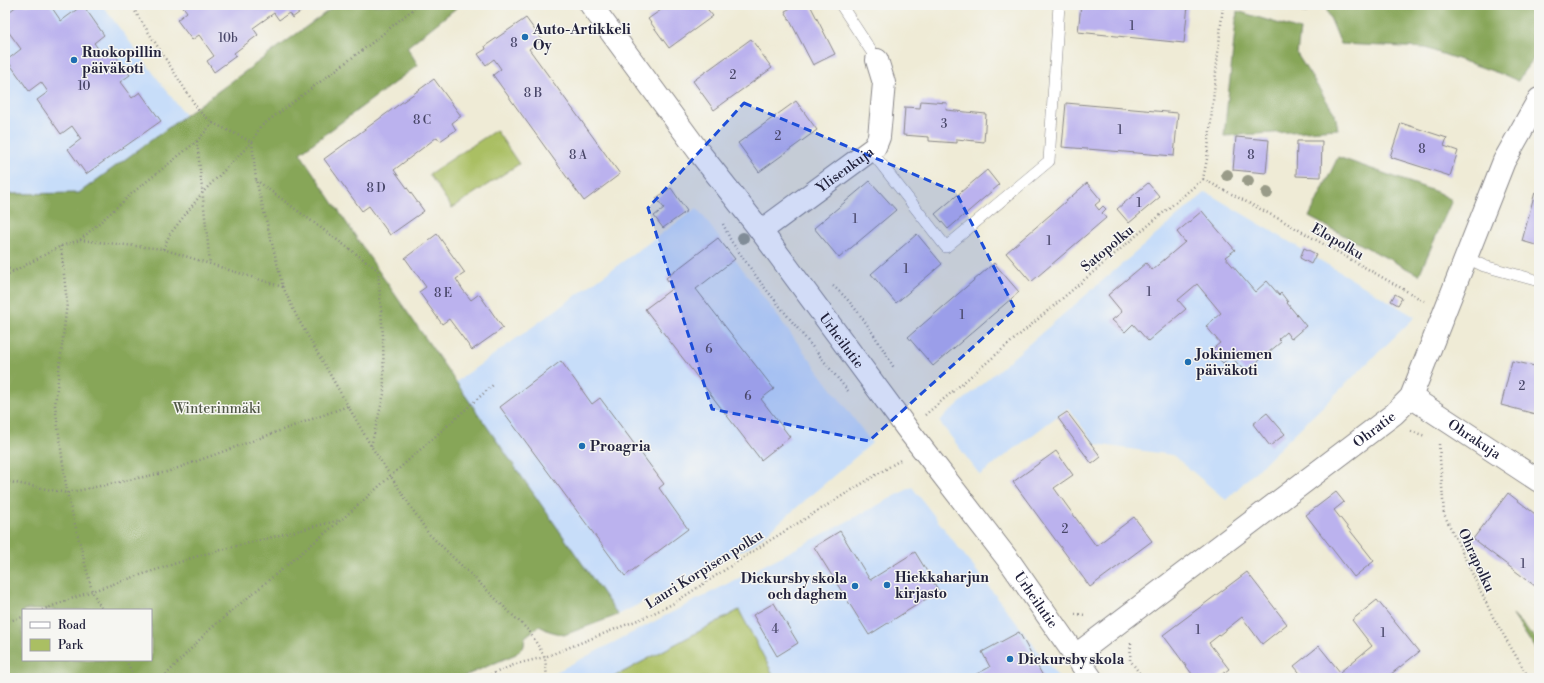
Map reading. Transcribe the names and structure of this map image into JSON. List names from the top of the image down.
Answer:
{
  "streets": {
    "street": [
      "Ylisenkuja",
      "Urheilutie",
      "Ohratie",
      "Ohrakuja"
    ],
    "path": [
      "Elopolku",
      "Satopolku",
      "Ohrapolku",
      "Lauri Korpisen polku"
    ]
  },
  "crossings": [
    ["Ylisenkuja", "Urheilutie"],
    ["Elopolku", "Satopolku"],
    ["Elopolku", "Ohratie"],
    ["Satopolku", "Urheilutie"],
    ["Urheilutie", "Ohratie"],
    ["Ohratie", "Ohrakuja"],
    ["Ohrakuja", "Ohrapolku"]
  ],
  "parks": ["Winterinmäki"],
  "places": [
    "Auto-Artikkeli Oy",
    "Ruokopillin päiväkoti",
    "Jokiniemen päiväkoti",
    "Proagria",
    "Hiekkaharjun kirjasto",
    "Dickursby skola och daghem",
    "Dickursby skola"
  ],
  "house_numbers": [
    "1",
    "10b",
    "8",
    "2",
    "10",
    "8 B",
    "8 C",
    "3",
    "1",
    "2",
    "8",
    "8 A",
    "8",
    "8 D",
    "1",
    "1",
    "1",
    "1",
    "1",
    "8 E",
    "1",
    "6",
    "2",
    "6",
    "2",
    "1",
    "4",
    "1",
    "1"
  ],
  "legend": ["Road", "Park"]
}
